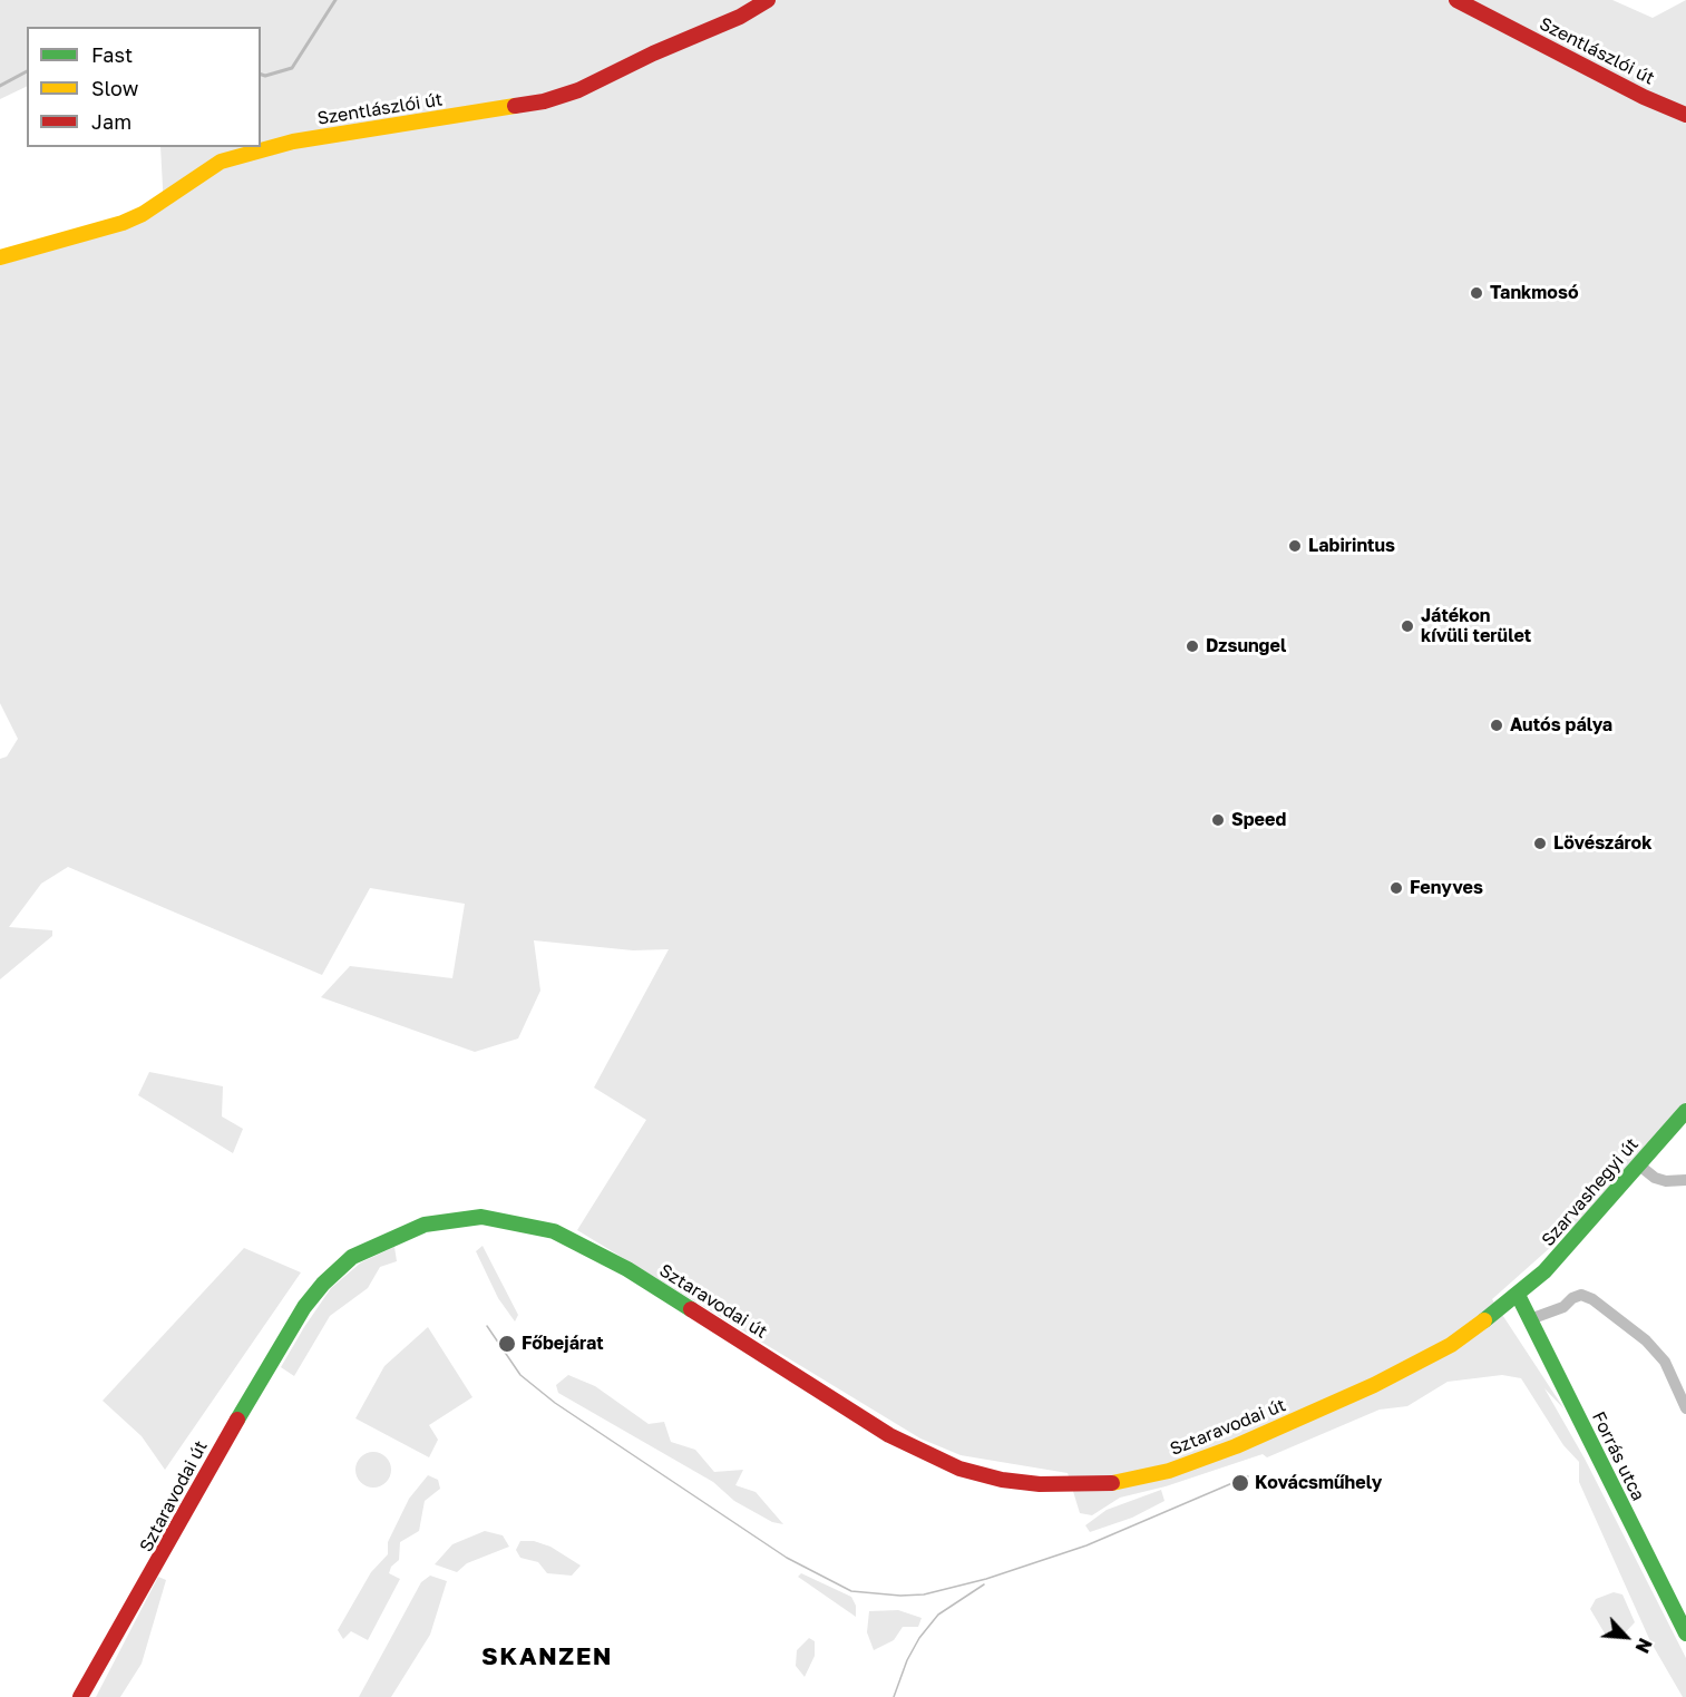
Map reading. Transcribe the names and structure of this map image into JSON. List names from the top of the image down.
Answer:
{
  "streets": {
    "street": [
      "Szentlászlói út",
      "Szarvashegyi út",
      "Sztaravodai út",
      "Forrás utca"
    ]
  },
  "crossings": [
    ["Szarvashegyi út", "Sztaravodai út"],
    ["Szarvashegyi út", "Forrás utca"],
    ["Sztaravodai út", "Forrás utca"]
  ],
  "districts": ["SKANZEN"],
  "places": [
    "Tankmosó",
    "Labirintus",
    "Játékon kívüli terület",
    "Dzsungel",
    "Autós pálya",
    "Speed",
    "Lövészárok",
    "Fenyves",
    "Főbejárat",
    "Kovácsműhely"
  ],
  "legend": ["Fast", "Slow", "Jam"],
  "north": "bottom right"
}
